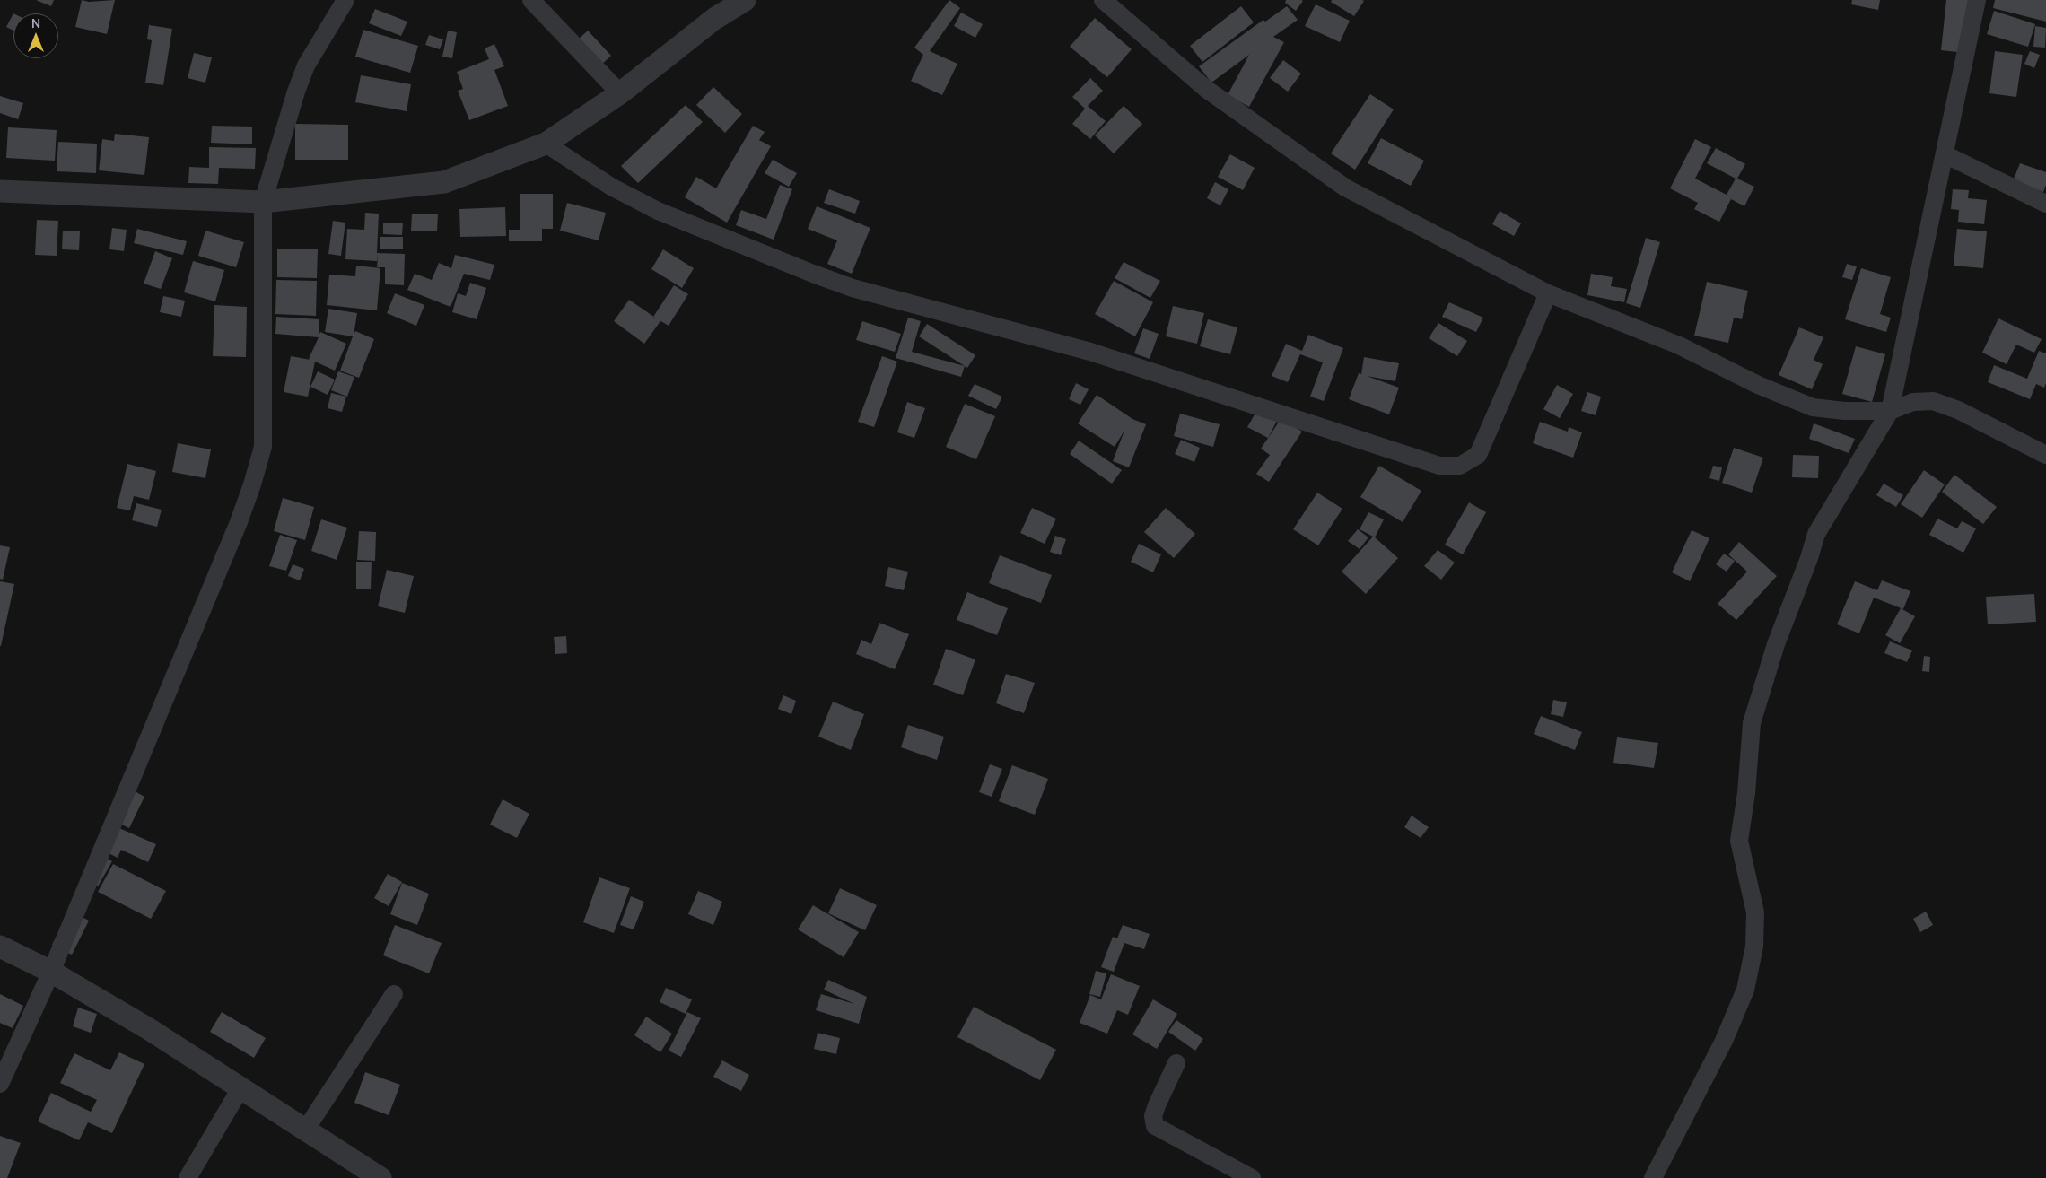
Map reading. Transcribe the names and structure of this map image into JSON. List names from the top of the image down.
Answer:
{
  "north": "top"
}
